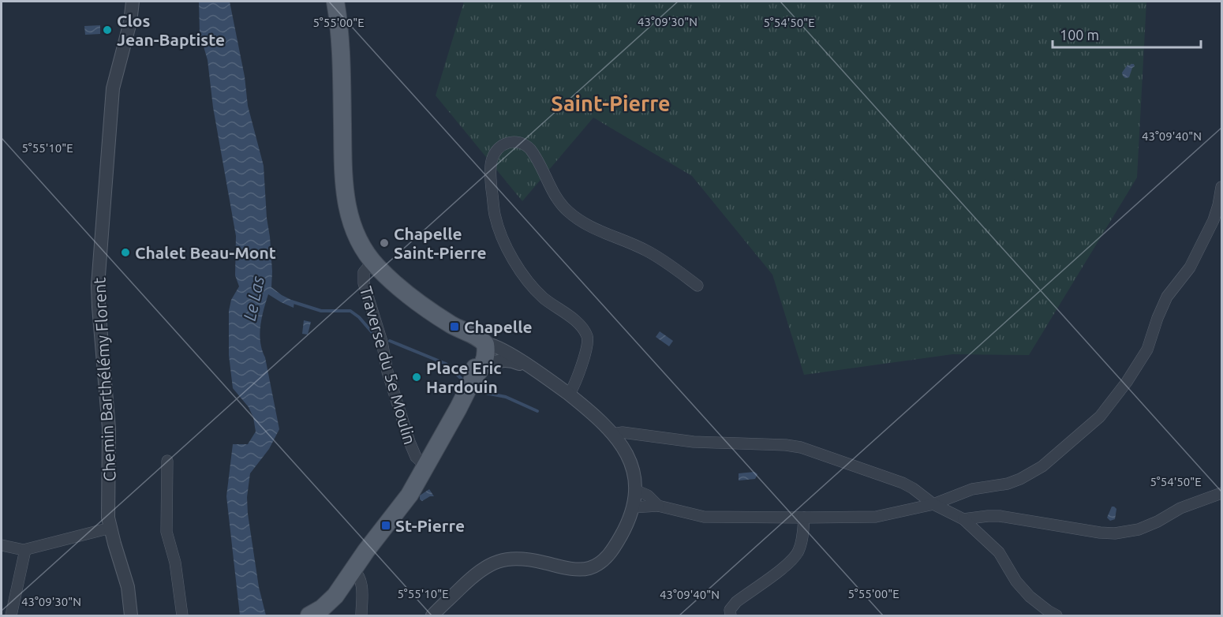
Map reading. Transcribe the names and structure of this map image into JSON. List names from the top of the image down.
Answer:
{
  "streets": {
    "street": ["Traverse du 5e Moulin", "Chemin Barthélémy Florent"]
  },
  "districts": ["Saint-Pierre"],
  "water": ["Le Las"],
  "places": {
    "other": [
      "Clos Jean-Baptiste",
      "Chapelle Saint-Pierre",
      "Chalet Beau-Mont",
      "Place Eric Hardouin"
    ],
    "transit": ["Chapelle", "St-Pierre"]
  },
  "scale_bar": "100 m",
  "coordinates": [
    "43°09'30\"N",
    "5°55'00\"E",
    "5°54'50\"E",
    "43°09'40\"N",
    "5°55'10\"E"
  ]
}
